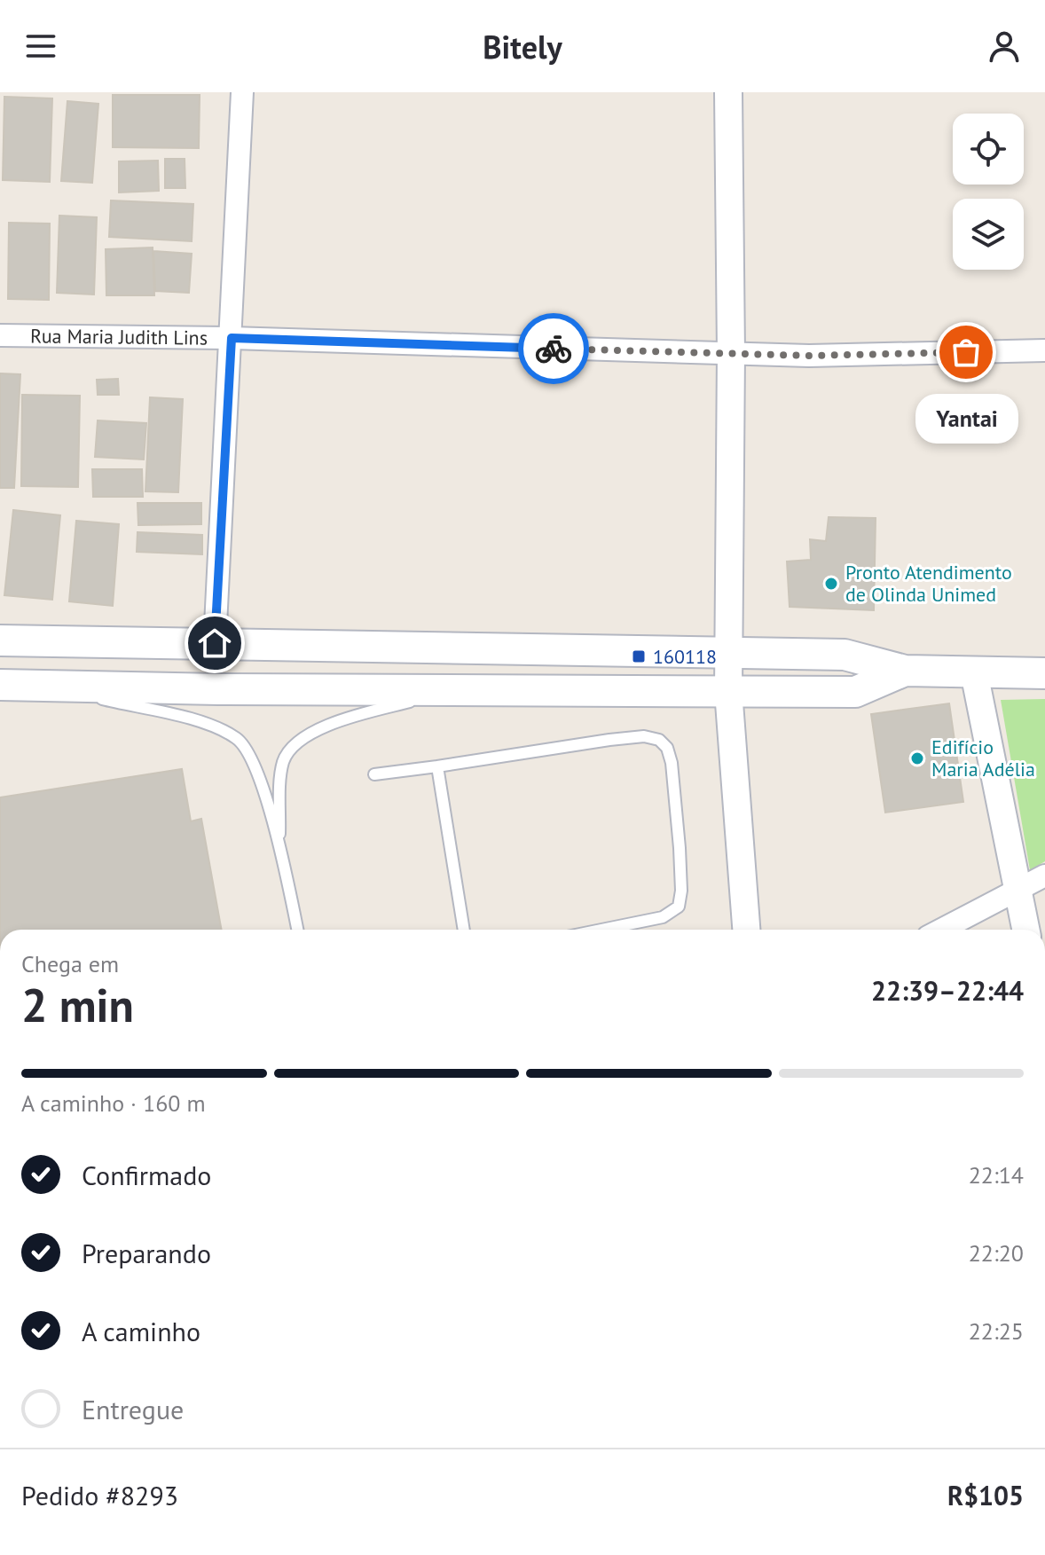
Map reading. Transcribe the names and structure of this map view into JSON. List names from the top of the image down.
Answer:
{
  "streets": {
    "street": ["Rua Maria Judith Lins"]
  },
  "places": {
    "other": ["Yantai", "Pronto Atendimento de Olinda Unimed", "Edifício Maria Adélia"],
    "transit": ["160118"]
  },
  "page": {
    "header": "Bitely",
    "bubble": "Yantai",
    "heading": ["2 min", "Chega em", "22:39–22:44"],
    "panel": ["Pedido #8293", "R$105"],
    "bar": "A caminho · 160 m",
    "list": [
      ["Confirmado", "22:14"],
      ["Preparando", "22:20"],
      ["A caminho", "22:25"],
      "Entregue"
    ]
  }
}
